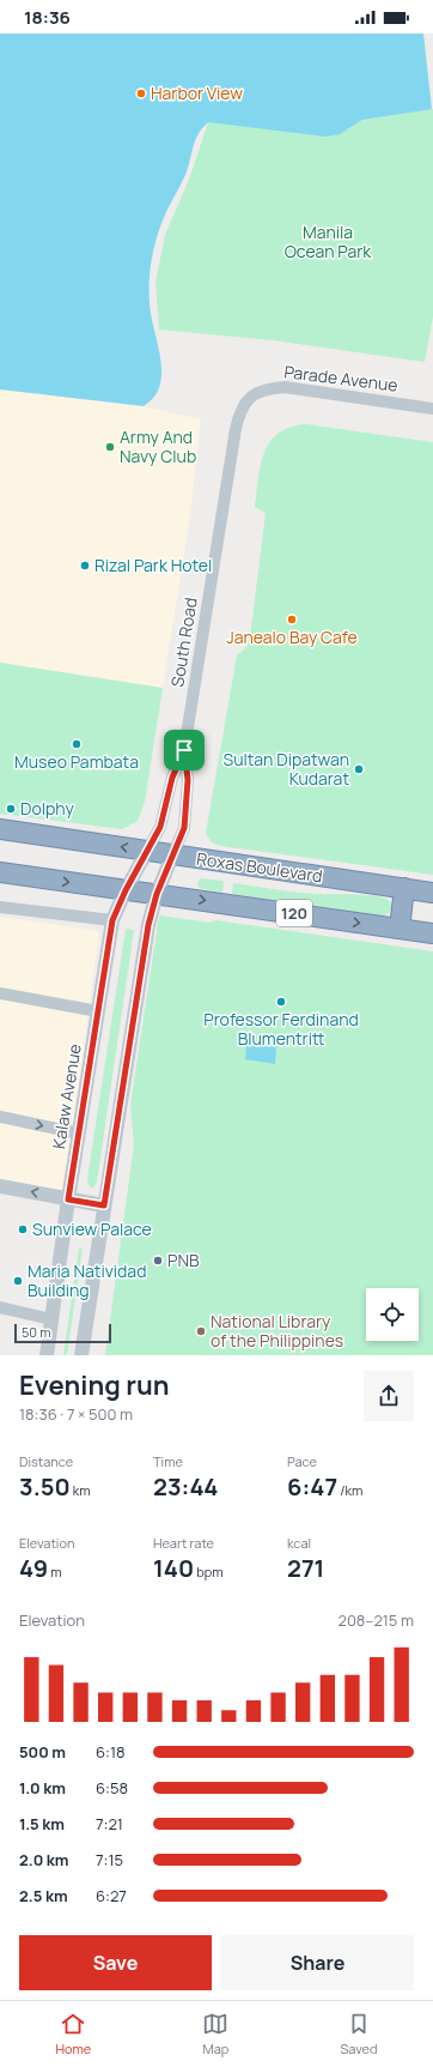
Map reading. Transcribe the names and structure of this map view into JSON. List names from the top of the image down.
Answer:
{
  "streets": {
    "highway": ["Roxas Boulevard", "120"],
    "street": ["Parade Avenue", "South Road", "Kalaw Avenue"]
  },
  "crossings": [
    ["Parade Avenue", "South Road"],
    ["South Road", "Roxas Boulevard"],
    ["South Road", "Kalaw Avenue"],
    ["Roxas Boulevard", "Kalaw Avenue"],
    ["120", "Kalaw Avenue"]
  ],
  "parks": ["Manila Ocean Park"],
  "places": [
    "Harbor View",
    "Army And Navy Club",
    "Rizal Park Hotel",
    "Janealo Bay Cafe",
    "Museo Pambata",
    "Sultan Dipatwan Kudarat",
    "Dolphy",
    "Professor Ferdinand Blumentritt",
    "Sunview Palace",
    "PNB",
    "Maria Natividad Building",
    "National Library of the Philippines"
  ],
  "scale_bar": "50 m",
  "page": {
    "status": "18:36",
    "scale": "50 m",
    "heading": ["Evening run", "18:36 · 7 × 500 m"],
    "stats": [
      ["Distance", "3.50 km"],
      ["Time", "23:44"],
      ["Pace", "6:47 /km"],
      ["Elevation", "49 m"],
      ["Heart rate", "140 bpm"],
      ["kcal", "271"]
    ],
    "chart": ["Elevation", "208–215 m"],
    "list": [
      {
        "name": "500 m",
        "note": "6:18"
      },
      {
        "name": "1.0 km",
        "note": "6:58"
      },
      {
        "name": "1.5 km",
        "note": "7:21"
      },
      {
        "name": "2.0 km",
        "note": "7:15"
      },
      {
        "name": "2.5 km",
        "note": "6:27"
      }
    ],
    "buttons": ["Save", "Share"],
    "tabs": ["Home", "Map", "Saved"]
  }
}
